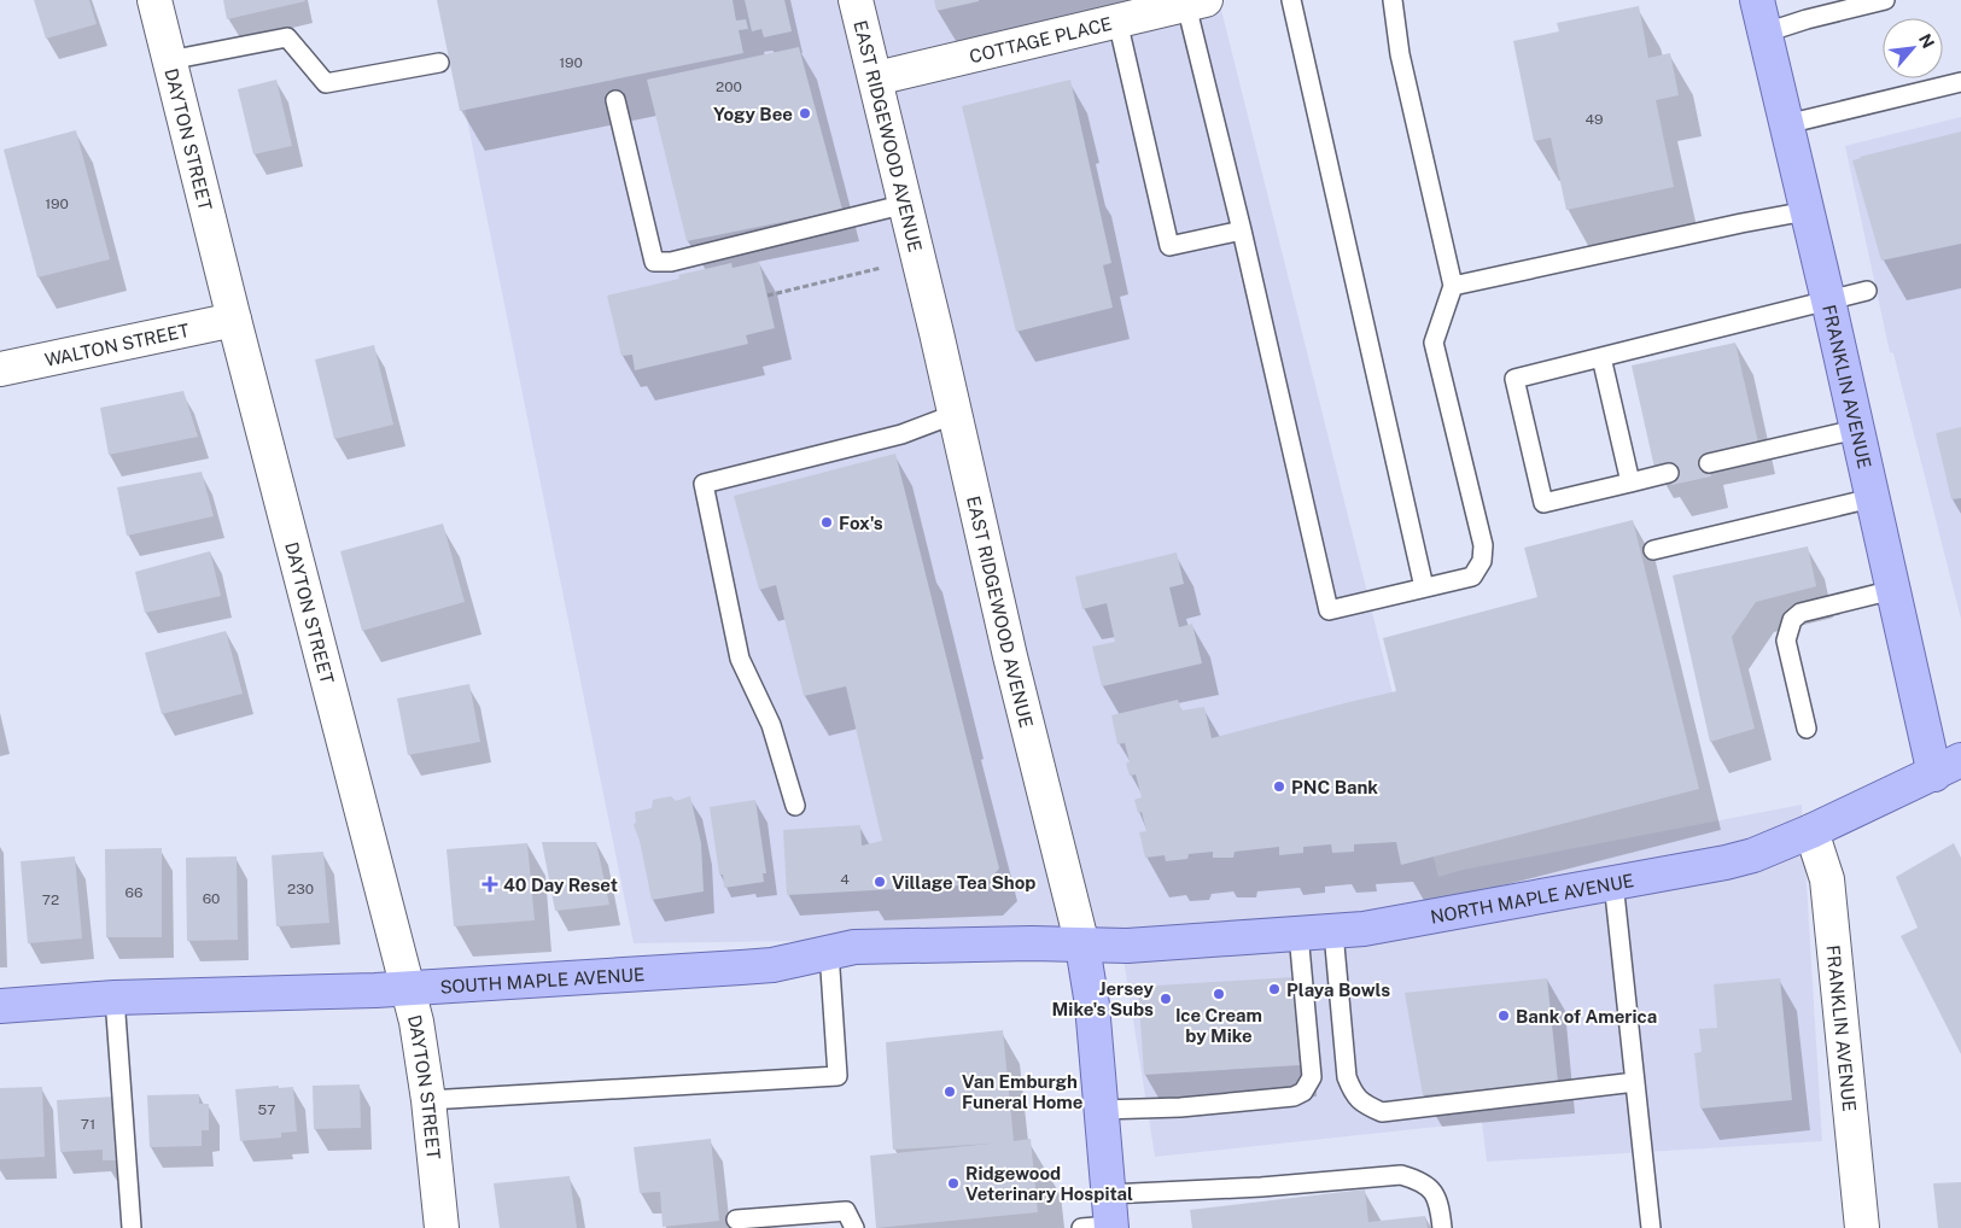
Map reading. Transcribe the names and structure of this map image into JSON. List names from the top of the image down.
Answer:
{
  "streets": {
    "main road": [
      "EAST RIDGEWOOD AVENUE",
      "FRANKLIN AVENUE",
      "NORTH MAPLE AVENUE",
      "SOUTH MAPLE AVENUE"
    ],
    "street": ["COTTAGE PLACE", "DAYTON STREET", "WALTON STREET"]
  },
  "crossings": [
    ["COTTAGE PLACE", "EAST RIDGEWOOD AVENUE"],
    ["EAST RIDGEWOOD AVENUE", "NORTH MAPLE AVENUE"],
    ["EAST RIDGEWOOD AVENUE", "SOUTH MAPLE AVENUE"],
    ["DAYTON STREET", "WALTON STREET"],
    ["DAYTON STREET", "SOUTH MAPLE AVENUE"],
    ["FRANKLIN AVENUE", "NORTH MAPLE AVENUE"],
    ["NORTH MAPLE AVENUE", "SOUTH MAPLE AVENUE"]
  ],
  "places": {
    "other": [
      "Yogy Bee",
      "Fox's",
      "PNC Bank",
      "Village Tea Shop",
      "Playa Bowls",
      "Ice Cream by Mike",
      "Jersey Mike's Subs",
      "Bank of America",
      "Van Emburgh Funeral Home",
      "Ridgewood Veterinary Hospital"
    ],
    "health": ["40 Day Reset"]
  },
  "house_numbers": [
    "190",
    "200",
    "49",
    "190",
    "4",
    "230",
    "66",
    "60",
    "72",
    "57",
    "71"
  ],
  "north": "top right"
}
